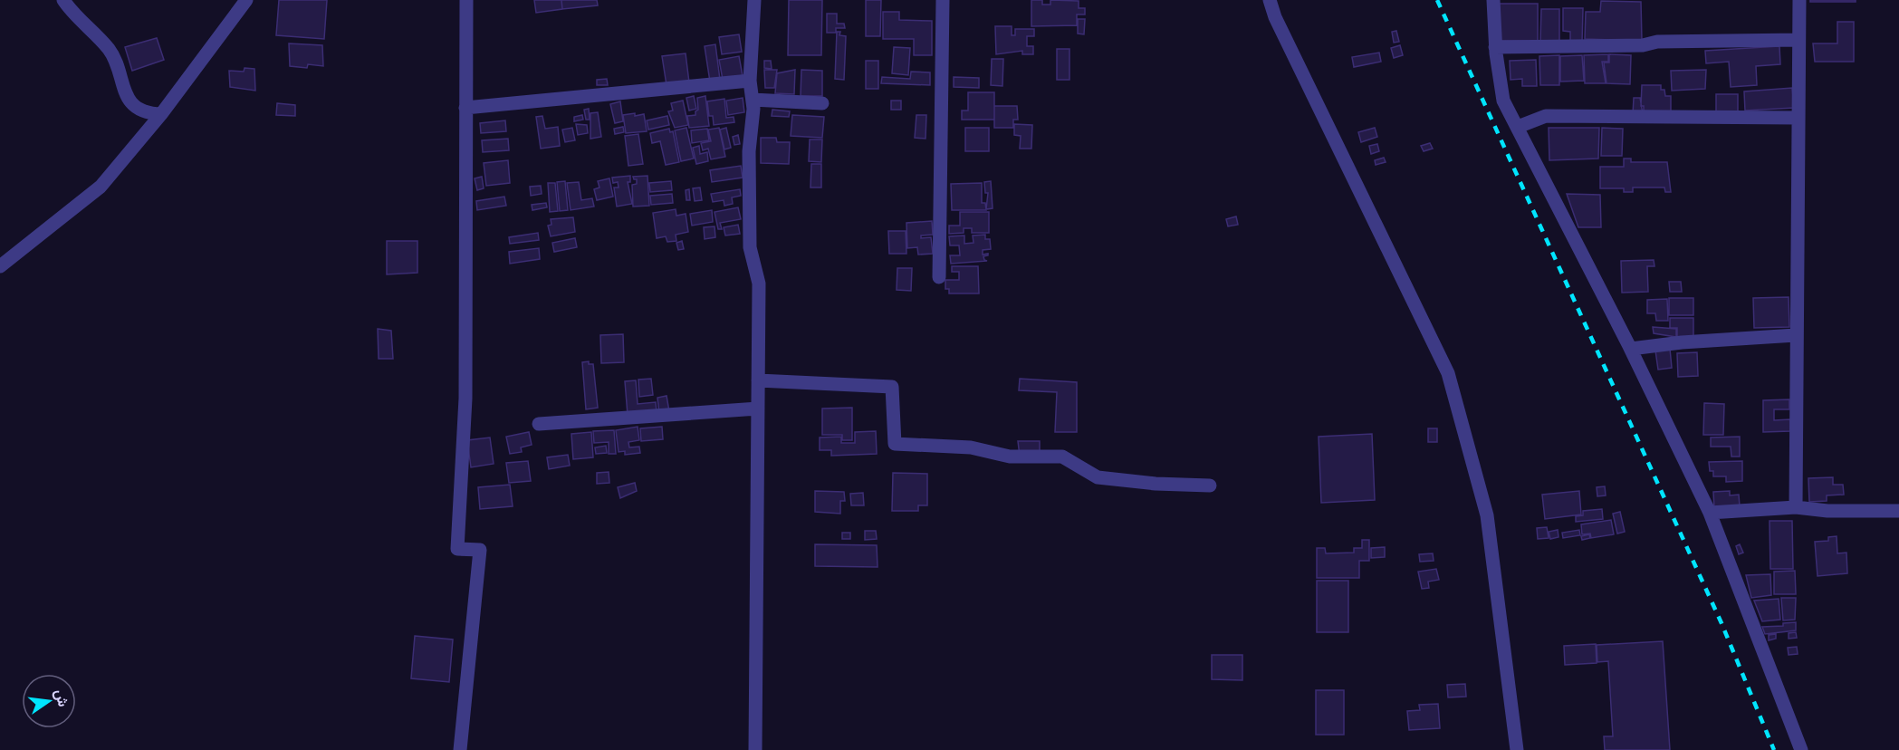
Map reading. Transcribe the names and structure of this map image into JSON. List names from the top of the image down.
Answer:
{
  "north": "right"
}
